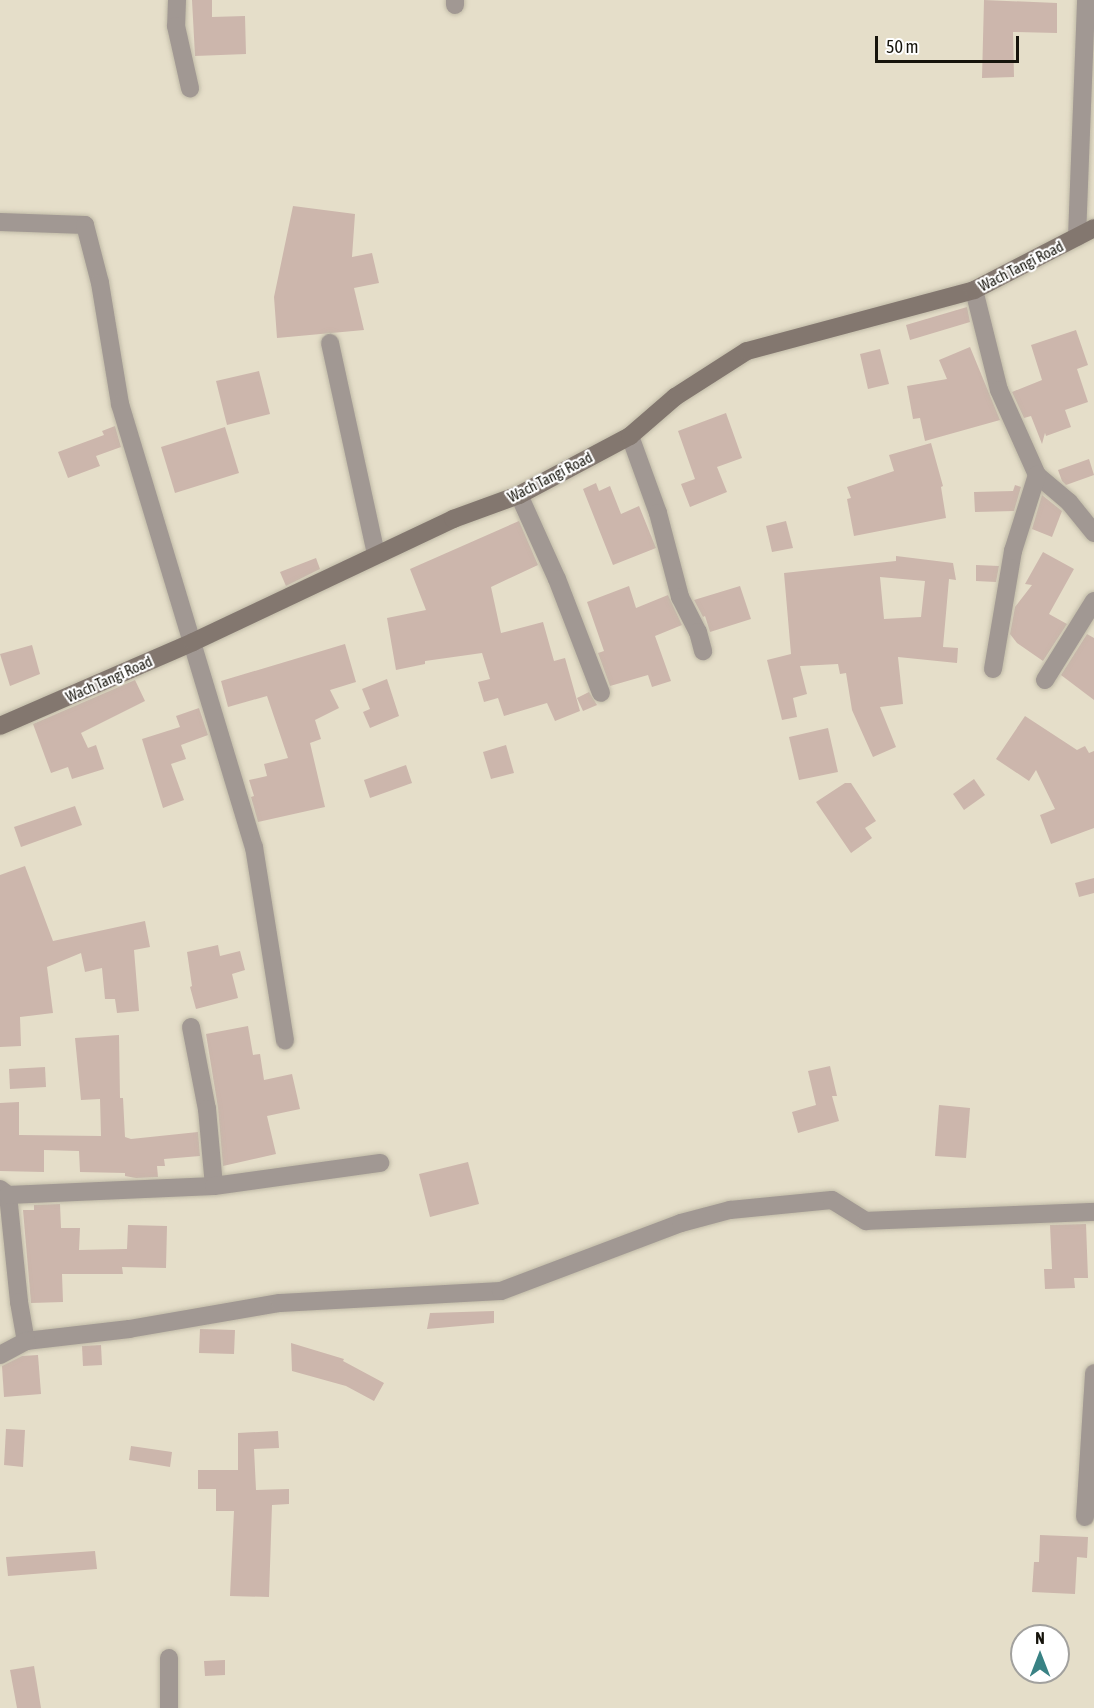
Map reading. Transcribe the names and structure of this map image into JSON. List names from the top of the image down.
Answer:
{
  "streets": {
    "main road": ["Wach Tangi Road"]
  },
  "scale_bar": "50 m",
  "north": "top"
}
